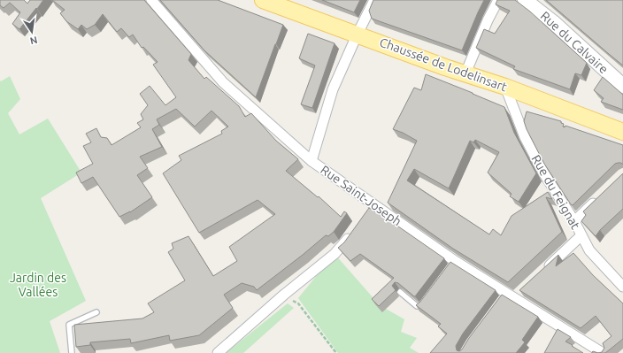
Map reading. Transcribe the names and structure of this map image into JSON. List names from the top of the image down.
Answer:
{
  "streets": {
    "main road": ["Rue du Calvaire", "Chaussée de Lodelinsart"],
    "street": ["Rue du Feignat", "Rue Saint-Joseph"]
  },
  "crossings": [
    ["Chaussée de Lodelinsart", "Rue du Feignat"]
  ],
  "parks": ["Jardin des Vallées"],
  "north": "bottom"
}
